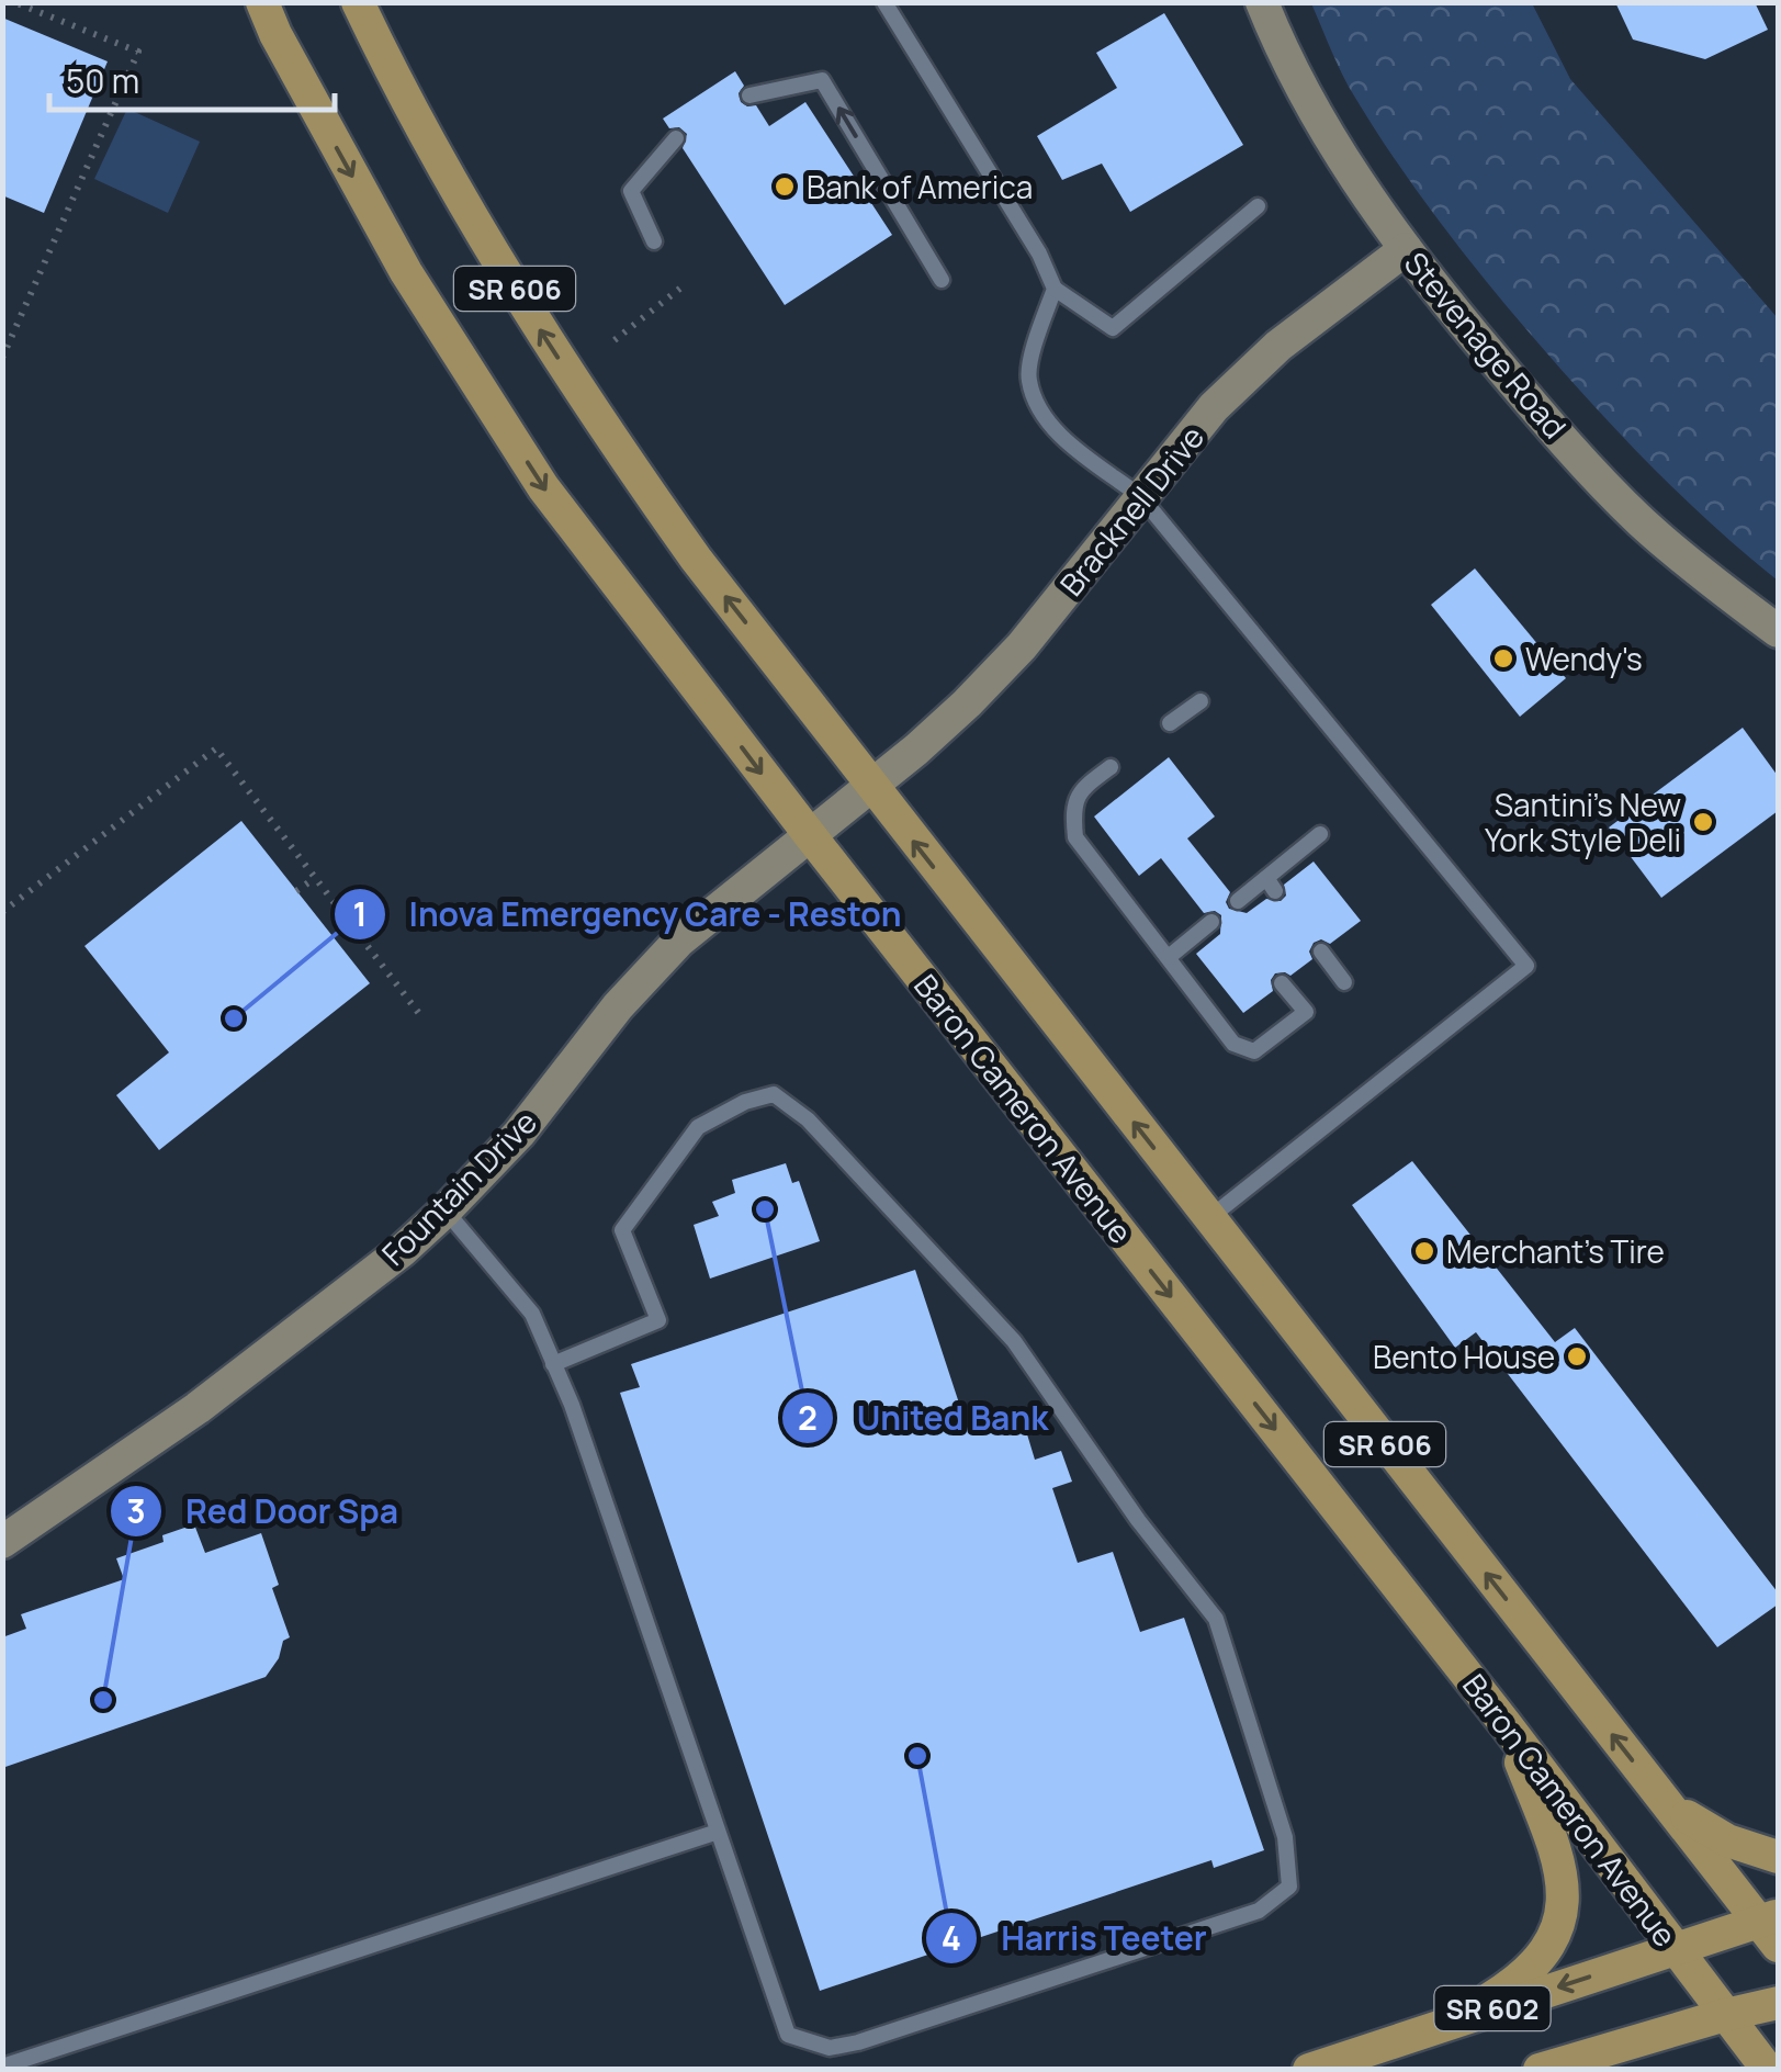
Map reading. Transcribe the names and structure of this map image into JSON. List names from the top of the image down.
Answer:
{
  "streets": {
    "main road": ["SR 606", "Baron Cameron Avenue", "SR 602"],
    "street": ["Stevenage Road", "Bracknell Drive", "Fountain Drive"]
  },
  "crossings": [
    ["SR 606", "Bracknell Drive"],
    ["SR 606", "Fountain Drive"],
    ["SR 606", "SR 602"],
    ["Stevenage Road", "Bracknell Drive"],
    ["Bracknell Drive", "Fountain Drive"],
    ["Baron Cameron Avenue", "Fountain Drive"],
    ["Baron Cameron Avenue", "SR 602"]
  ],
  "places": [
    "Bank of America",
    "Wendy's",
    "Santini's New York Style Deli",
    "Inova Emergency Care - Reston",
    "United Bank",
    "Merchant's Tire",
    "Bento House",
    "Red Door Spa",
    "Harris Teeter"
  ],
  "scale_bar": "50 m"
}
